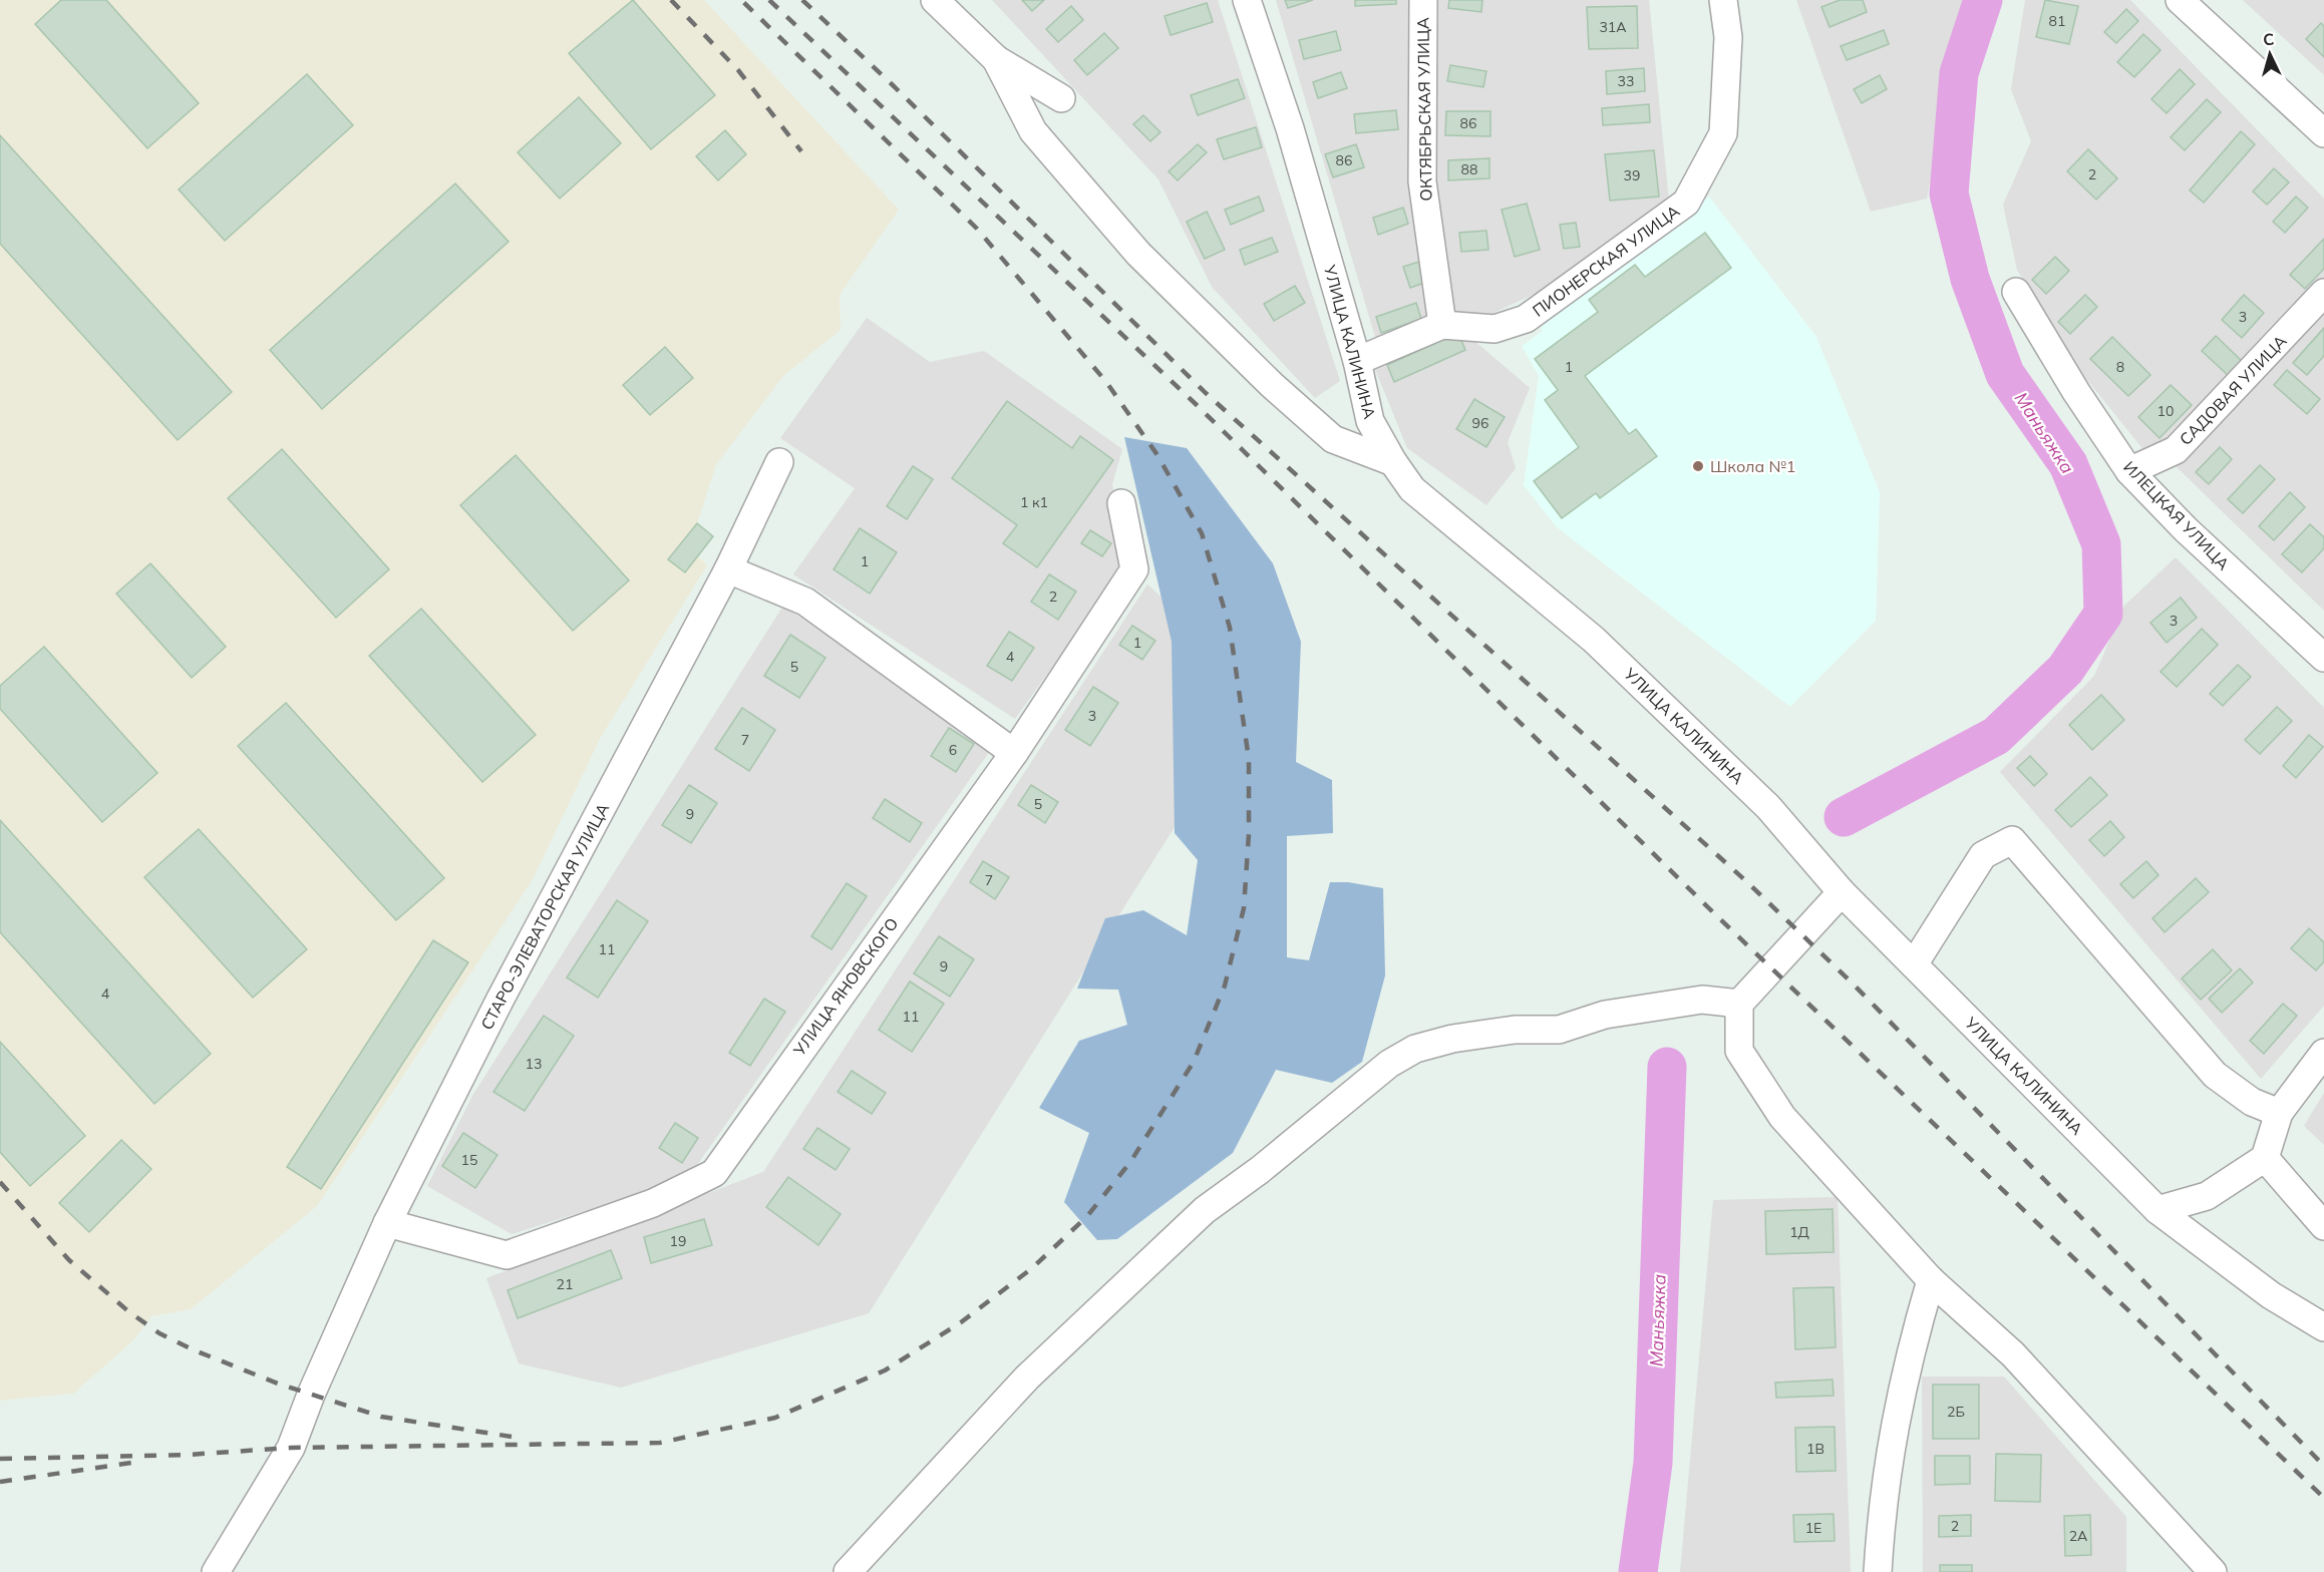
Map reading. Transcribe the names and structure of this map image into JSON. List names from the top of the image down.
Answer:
{
  "streets": {
    "street": [
      "ОКТЯБРЬСКАЯ УЛИЦА",
      "ПИОНЕРСКАЯ УЛИЦА",
      "УЛИЦА КАЛИНИНА",
      "САДОВАЯ УЛИЦА",
      "ИЛЕЦКАЯ УЛИЦА",
      "СТАРО-ЭЛЕВАТОРСКАЯ УЛИЦА",
      "УЛИЦА ЯНОВСКОГО"
    ]
  },
  "crossings": [
    ["ОКТЯБРЬСКАЯ УЛИЦА", "ПИОНЕРСКАЯ УЛИЦА"],
    ["ПИОНЕРСКАЯ УЛИЦА", "УЛИЦА КАЛИНИНА"],
    ["САДОВАЯ УЛИЦА", "ИЛЕЦКАЯ УЛИЦА"],
    ["СТАРО-ЭЛЕВАТОРСКАЯ УЛИЦА", "УЛИЦА ЯНОВСКОГО"]
  ],
  "water": ["Маньяжка"],
  "places": ["Школа №1"],
  "house_numbers": [
    "81",
    "31А",
    "33",
    "86",
    "86",
    "88",
    "2",
    "39",
    "3",
    "1",
    "8",
    "10",
    "96",
    "1 к1",
    "1",
    "2",
    "3",
    "1",
    "4",
    "5",
    "3",
    "7",
    "6",
    "5",
    "9",
    "7",
    "11",
    "9",
    "4",
    "11",
    "13",
    "15",
    "1Д",
    "19",
    "21",
    "2Б",
    "1В",
    "2",
    "1Е",
    "2А"
  ],
  "north": "top"
}
